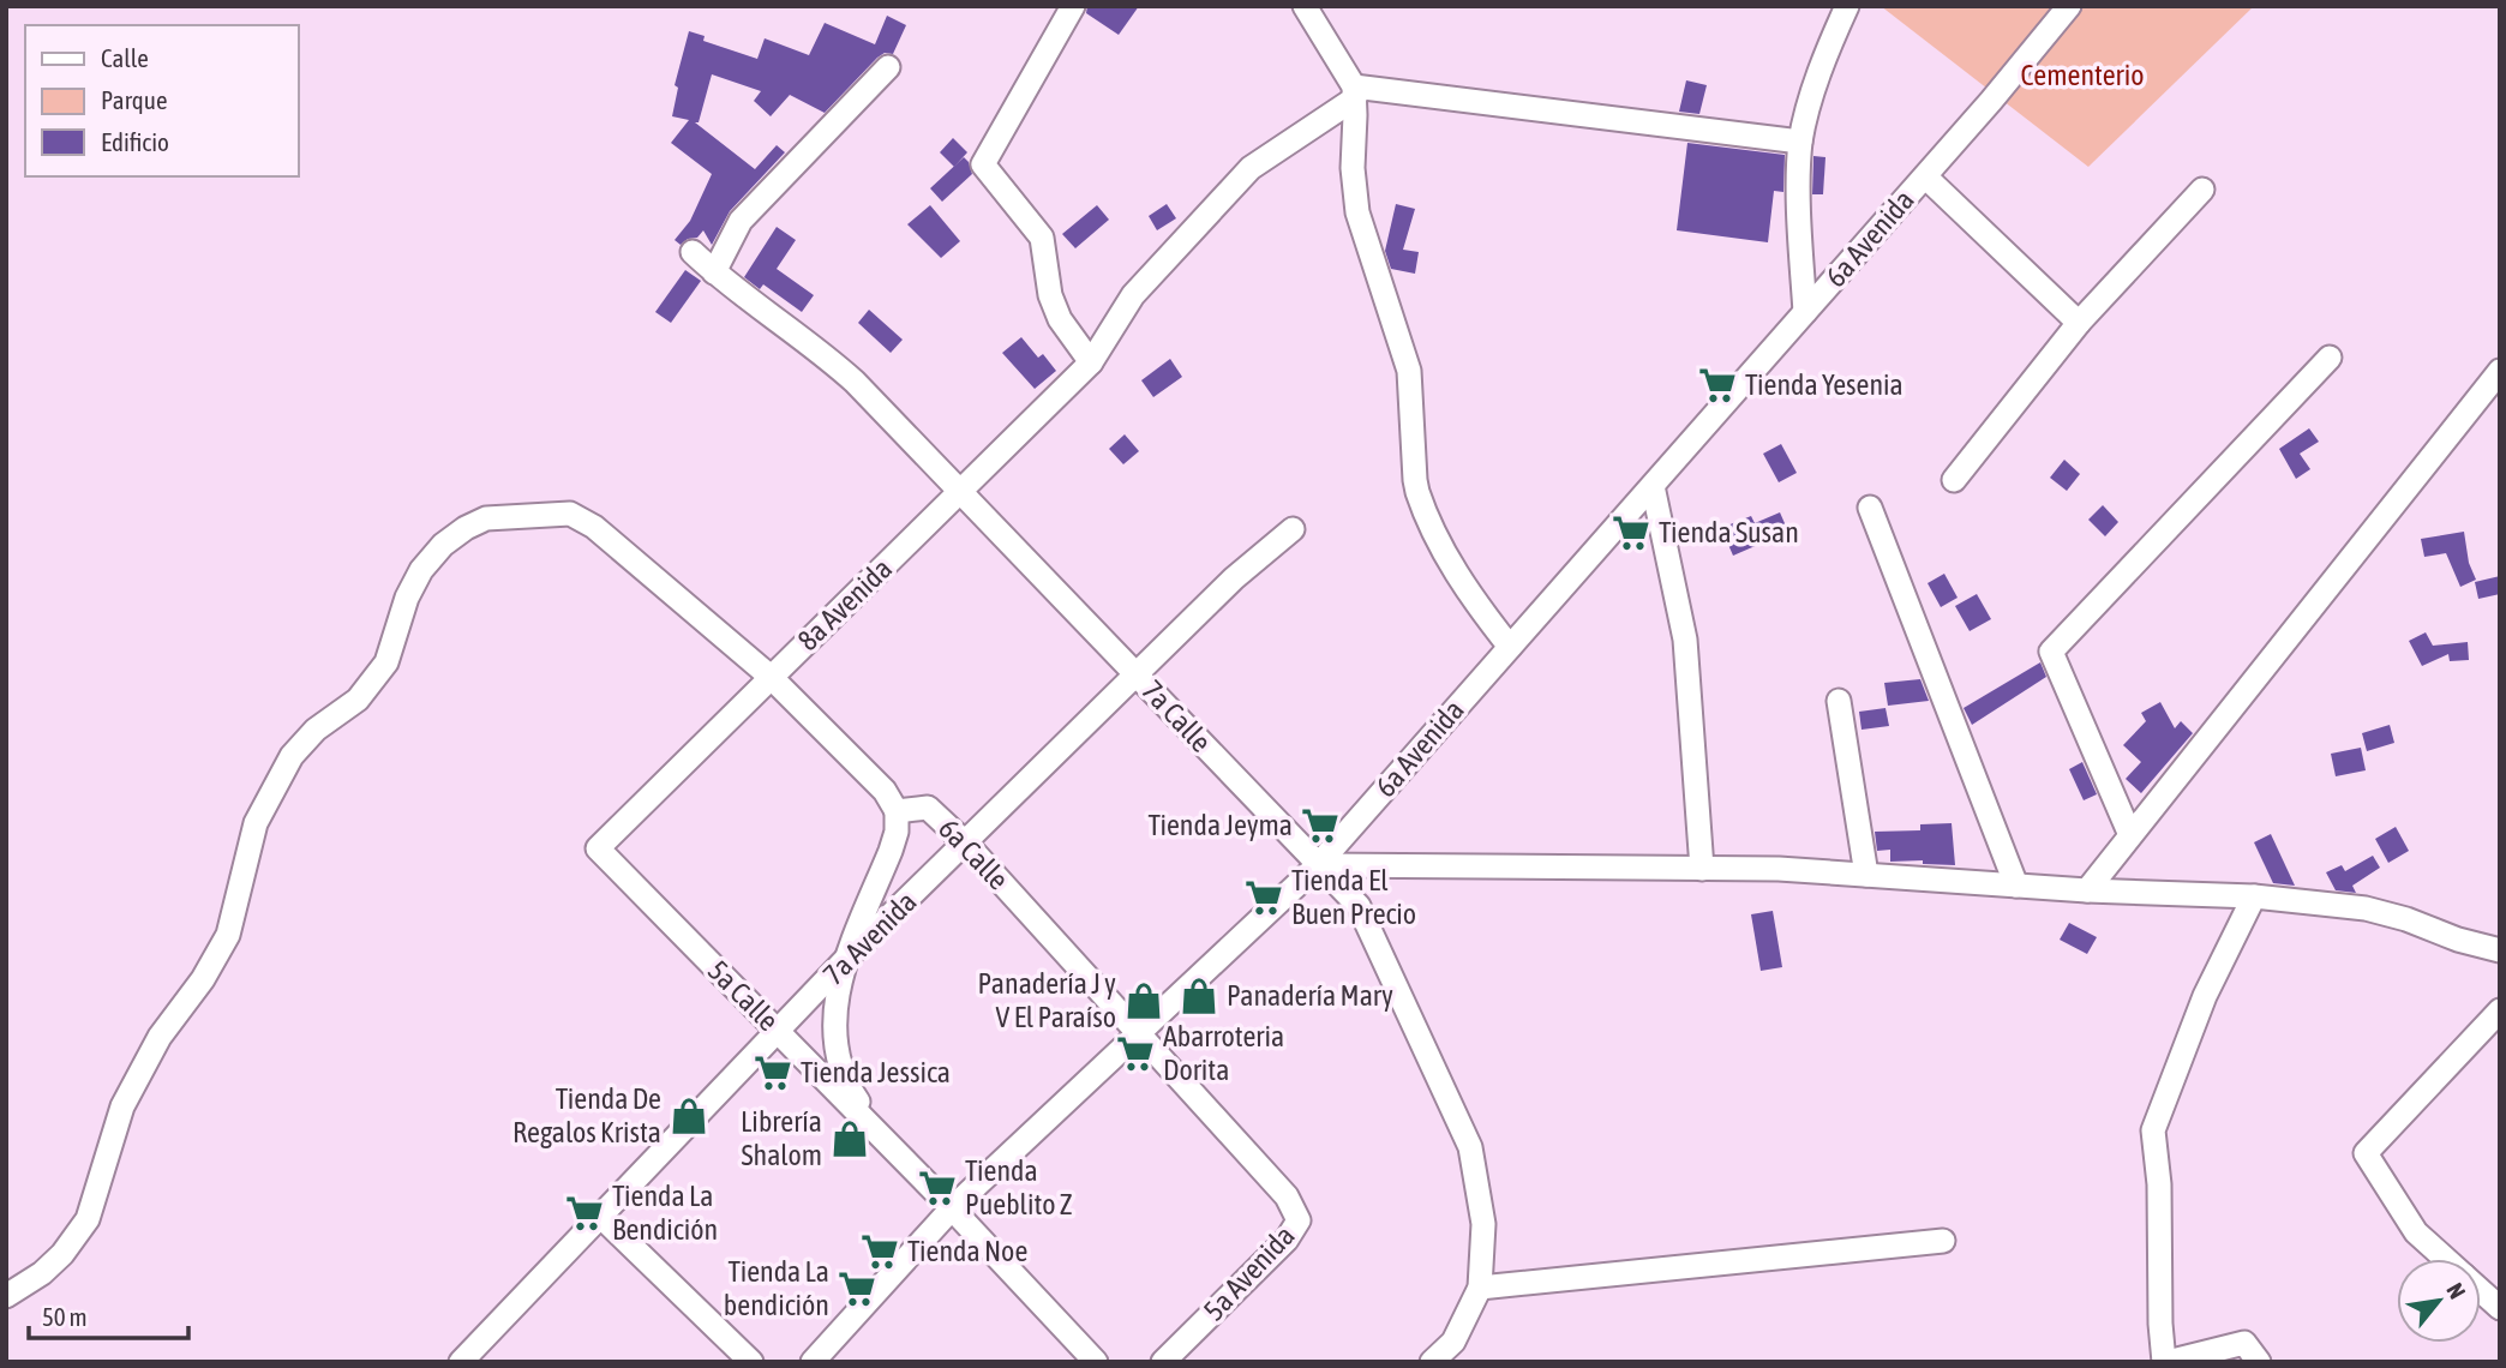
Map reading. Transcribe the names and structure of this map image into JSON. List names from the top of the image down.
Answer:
{
  "streets": {
    "street": [
      "6a Avenida",
      "8a Avenida",
      "7a Calle",
      "6a Calle",
      "7a Avenida",
      "5a Calle",
      "5a Avenida"
    ]
  },
  "crossings": [
    ["6a Avenida", "7a Calle"],
    ["6a Avenida", "6a Calle"],
    ["6a Avenida", "5a Calle"],
    ["8a Avenida", "7a Calle"],
    ["8a Avenida", "6a Calle"],
    ["8a Avenida", "5a Calle"],
    ["7a Calle", "7a Avenida"],
    ["6a Calle", "7a Avenida"],
    ["6a Calle", "5a Avenida"],
    ["7a Avenida", "5a Calle"]
  ],
  "parks": ["Cementerio"],
  "places": {
    "supermarket": [
      "Tienda Yesenia",
      "Tienda Susan",
      "Tienda Jeyma",
      "Tienda El Buen Precio",
      "Abarroteria Dorita",
      "Tienda Jessica",
      "Tienda Pueblito Z",
      "Tienda La Bendición",
      "Tienda Noe",
      "Tienda La bendición"
    ],
    "shop": [
      "Panadería Mary",
      "Panadería J y V El Paraíso",
      "Tienda De Regalos Krista",
      "Librería Shalom"
    ]
  },
  "legend": ["Calle", "Parque", "Edificio"],
  "scale_bar": "50 m",
  "north": "top right"
}
